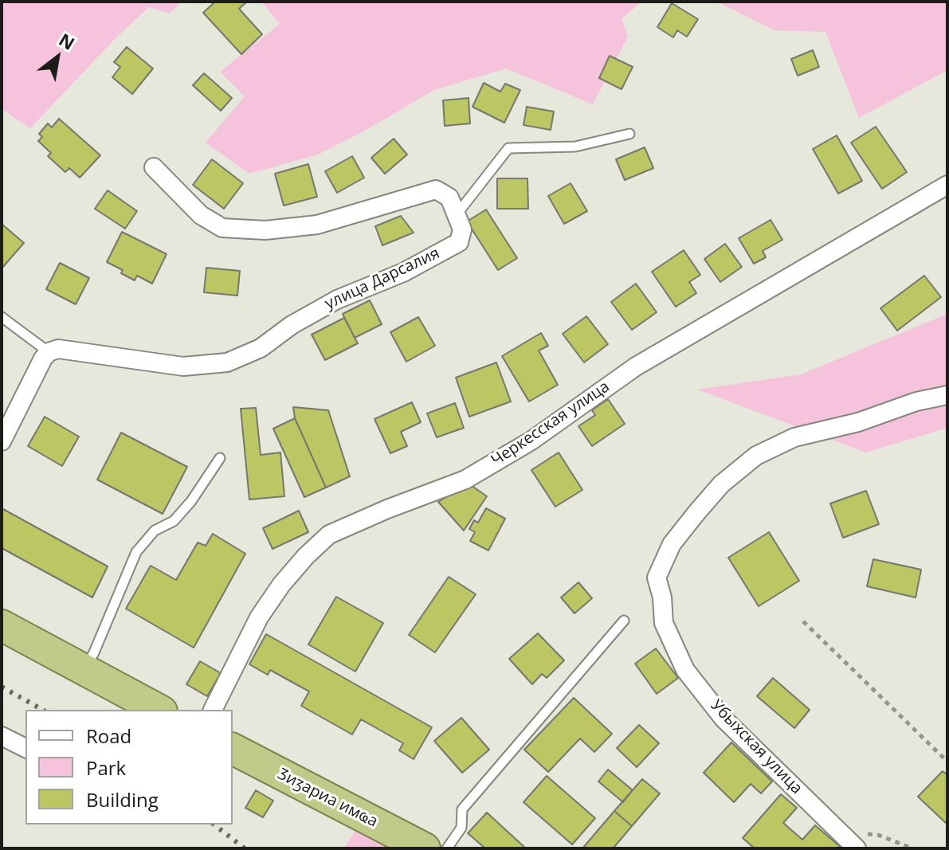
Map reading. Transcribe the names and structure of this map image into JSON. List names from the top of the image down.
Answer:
{
  "streets": {
    "highway": ["Ӡиӡариа имҩа"],
    "street": ["улица Дарсалия", "Черкесская улица", "Убыхская улица"]
  },
  "legend": ["Road", "Park", "Building"],
  "north": "top right"
}
